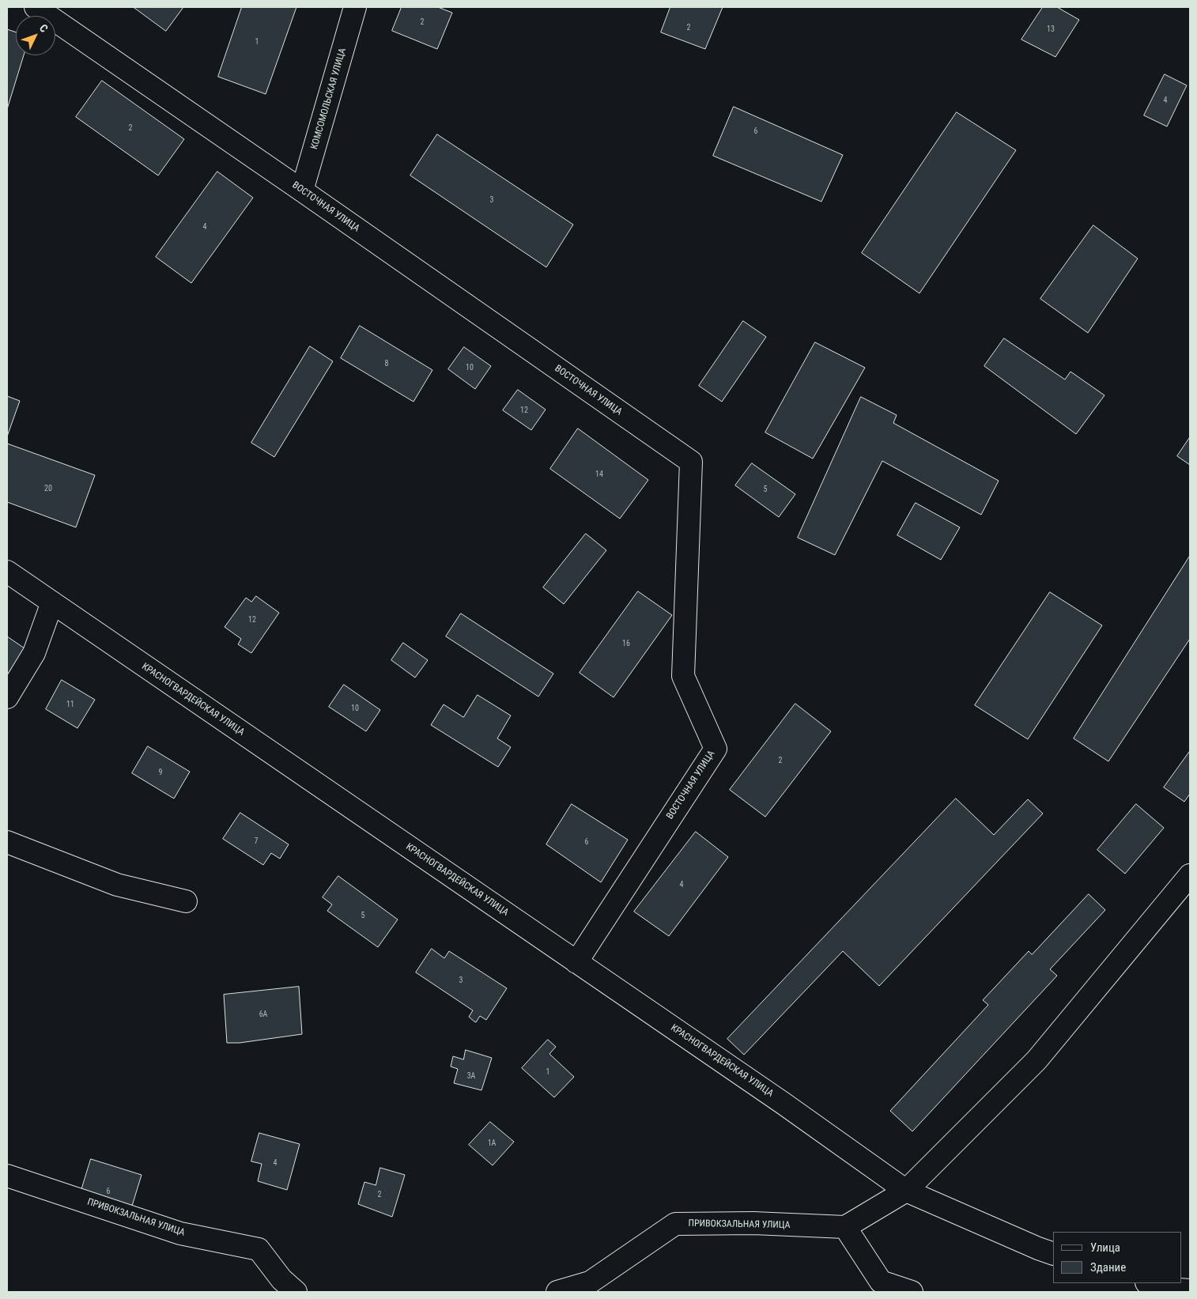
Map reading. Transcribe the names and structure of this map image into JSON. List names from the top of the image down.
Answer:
{
  "streets": {
    "street": [
      "КОМСОМОЛЬСКАЯ УЛИЦА",
      "ВОСТОЧНАЯ УЛИЦА",
      "КРАСНОГВАРДЕЙСКАЯ УЛИЦА",
      "ПРИВОКЗАЛЬНАЯ УЛИЦА"
    ]
  },
  "crossings": [
    ["КОМСОМОЛЬСКАЯ УЛИЦА", "ВОСТОЧНАЯ УЛИЦА"],
    ["ВОСТОЧНАЯ УЛИЦА", "КРАСНОГВАРДЕЙСКАЯ УЛИЦА"]
  ],
  "house_numbers": [
    "2",
    "2",
    "13",
    "1",
    "4",
    "2",
    "6",
    "3",
    "4",
    "8",
    "10",
    "12",
    "14",
    "20",
    "5",
    "12",
    "16",
    "11",
    "10",
    "2",
    "9",
    "7",
    "6",
    "4",
    "5",
    "3",
    "6А",
    "1",
    "3А",
    "1А",
    "4",
    "6",
    "2"
  ],
  "legend": ["Улица", "Здание"],
  "north": "top right"
}
